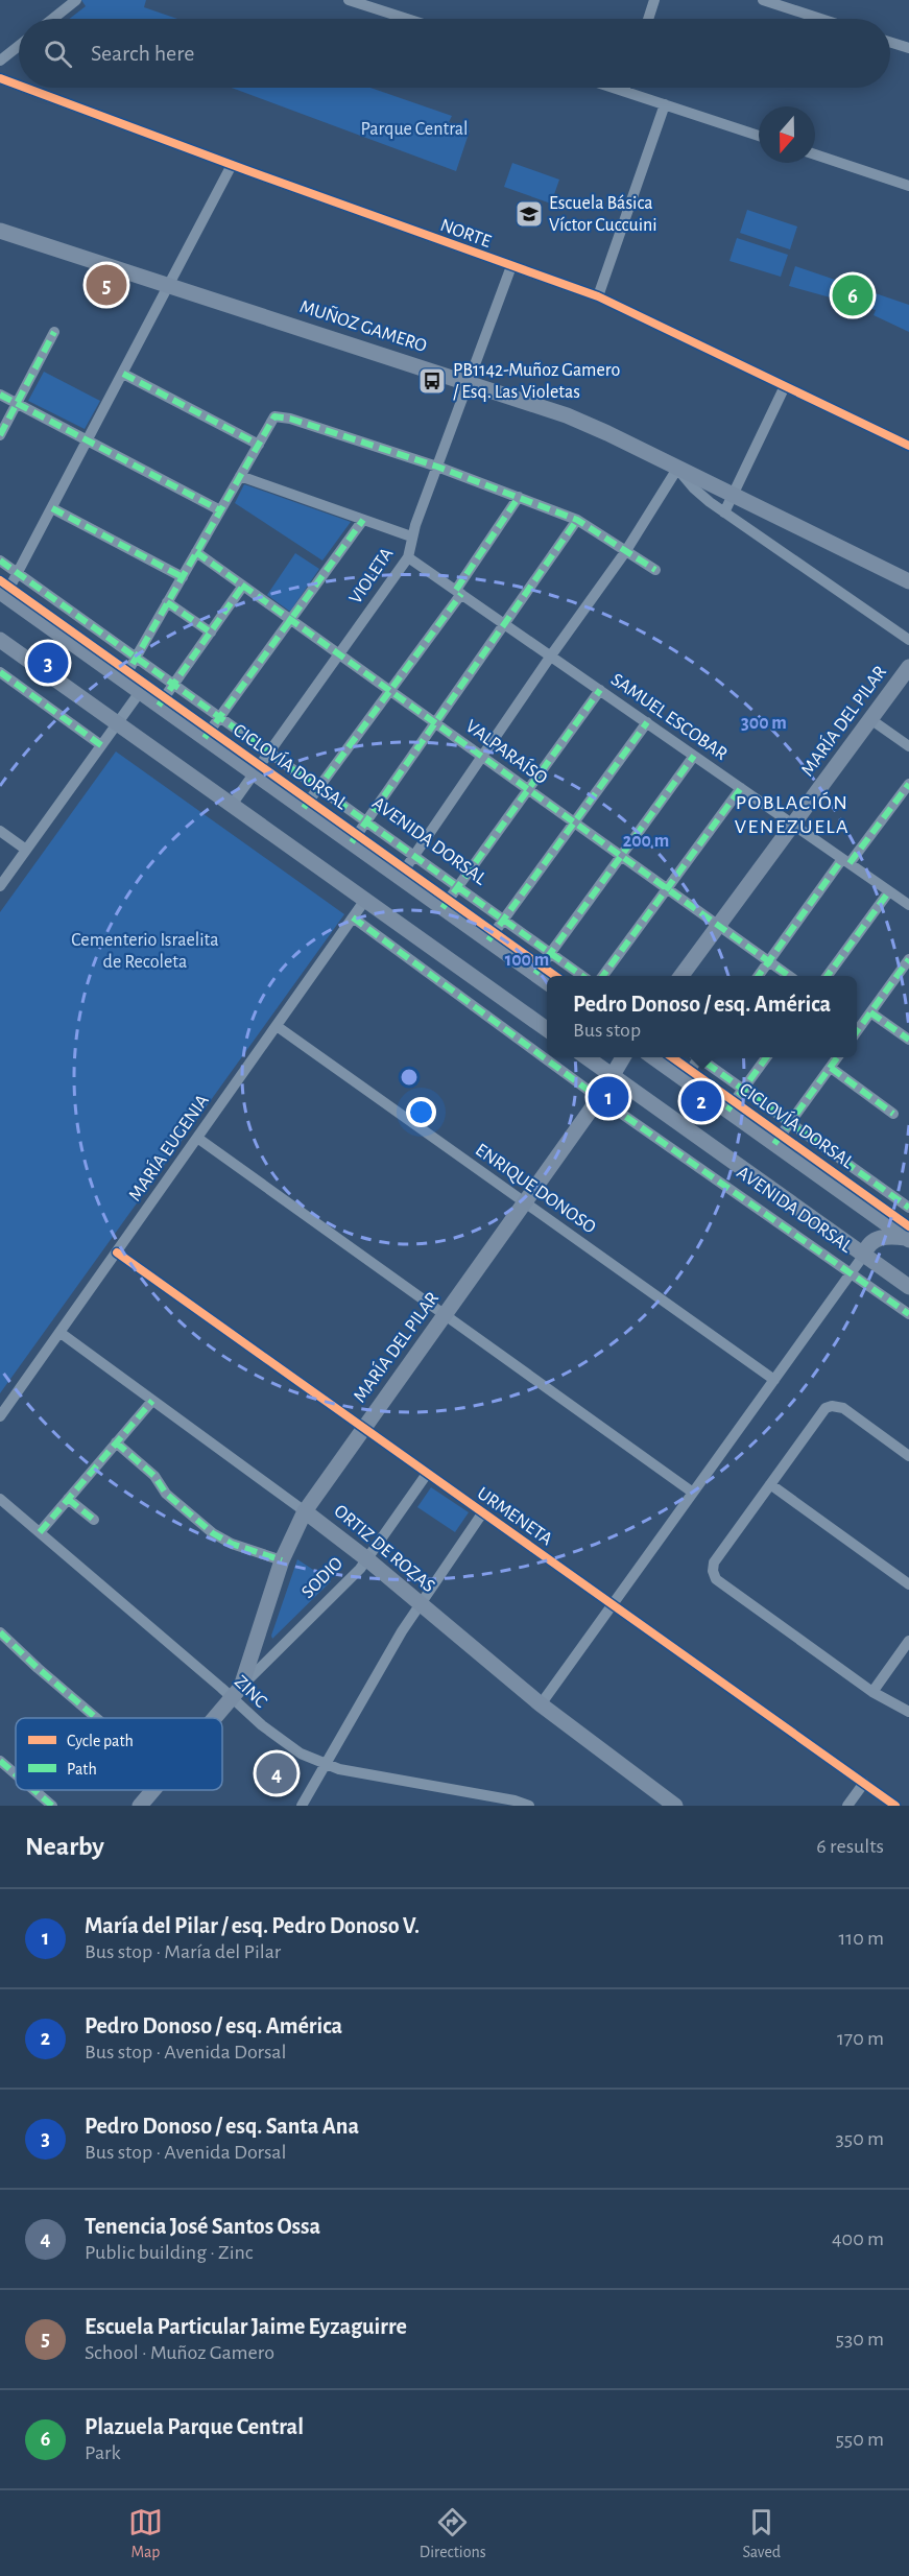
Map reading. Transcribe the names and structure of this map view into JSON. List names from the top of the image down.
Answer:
{
  "streets": {
    "street": [
      "NORTE",
      "MUÑOZ GAMERO",
      "VIOLETA",
      "SAMUEL ESCOBAR",
      "MARÍA DEL PILAR",
      "VALPARAÍSO",
      "AVENIDA DORSAL",
      "MARÍA EUGENIA",
      "ENRIQUE DONOSO",
      "URMENETA",
      "ORTIZ DE ROZAS",
      "SODIO",
      "ZINC"
    ],
    "cycle path": ["CICLOVÍA DORSAL"]
  },
  "crossings": [
    ["NORTE", "VIOLETA"],
    ["MUÑOZ GAMERO", "VIOLETA"],
    ["VIOLETA", "SAMUEL ESCOBAR"],
    ["VIOLETA", "VALPARAÍSO"],
    ["VIOLETA", "AVENIDA DORSAL"],
    ["SAMUEL ESCOBAR", "MARÍA DEL PILAR"],
    ["MARÍA DEL PILAR", "VALPARAÍSO"],
    ["MARÍA DEL PILAR", "AVENIDA DORSAL"],
    ["MARÍA DEL PILAR", "ENRIQUE DONOSO"],
    ["MARÍA DEL PILAR", "URMENETA"],
    ["MARÍA DEL PILAR", "ORTIZ DE ROZAS"],
    ["MARÍA DEL PILAR", "SODIO"],
    ["MARÍA DEL PILAR", "ZINC"],
    ["AVENIDA DORSAL", "MARÍA EUGENIA"],
    ["MARÍA EUGENIA", "ENRIQUE DONOSO"],
    ["MARÍA EUGENIA", "URMENETA"],
    ["MARÍA EUGENIA", "ORTIZ DE ROZAS"],
    ["URMENETA", "SODIO"],
    ["ORTIZ DE ROZAS", "SODIO"],
    ["SODIO", "ZINC"]
  ],
  "districts": ["POBLACIÓN VENEZUELA"],
  "parks": ["Parque Central", "Cementerio Israelita de Recoleta"],
  "places": {
    "school or university": ["Escuela Básica Víctor Cuccuini"],
    "bus stop": ["PB1142-Muñoz Gamero / Esq. Las Violetas"]
  },
  "legend": ["Cycle path", "Path"],
  "north": "bottom",
  "page": {
    "search": "Search here",
    "pins": [
      "5",
      "6",
      "3",
      "1",
      "2",
      "4"
    ],
    "popup": ["Pedro Donoso / esq. América", "Bus stop"],
    "heading": ["Nearby", "6 results"],
    "list": [
      {
        "mark": "1",
        "name": "María del Pilar / esq. Pedro Donoso V.",
        "note": "Bus stop · María del Pilar",
        "value": "110 m"
      },
      {
        "mark": "2",
        "name": "Pedro Donoso / esq. América",
        "note": "Bus stop · Avenida Dorsal",
        "value": "170 m"
      },
      {
        "mark": "3",
        "name": "Pedro Donoso / esq. Santa Ana",
        "note": "Bus stop · Avenida Dorsal",
        "value": "350 m"
      },
      {
        "mark": "4",
        "name": "Tenencia José Santos Ossa",
        "note": "Public building · Zinc",
        "value": "400 m"
      },
      {
        "mark": "5",
        "name": "Escuela Particular Jaime Eyzaguirre",
        "note": "School · Muñoz Gamero",
        "value": "530 m"
      },
      {
        "mark": "6",
        "name": "Plazuela Parque Central",
        "note": "Park",
        "value": "550 m"
      }
    ],
    "nav": ["Map", "Directions", "Saved"]
  },
  "rings": ["300 m", "200 m", "100 m"]
}
